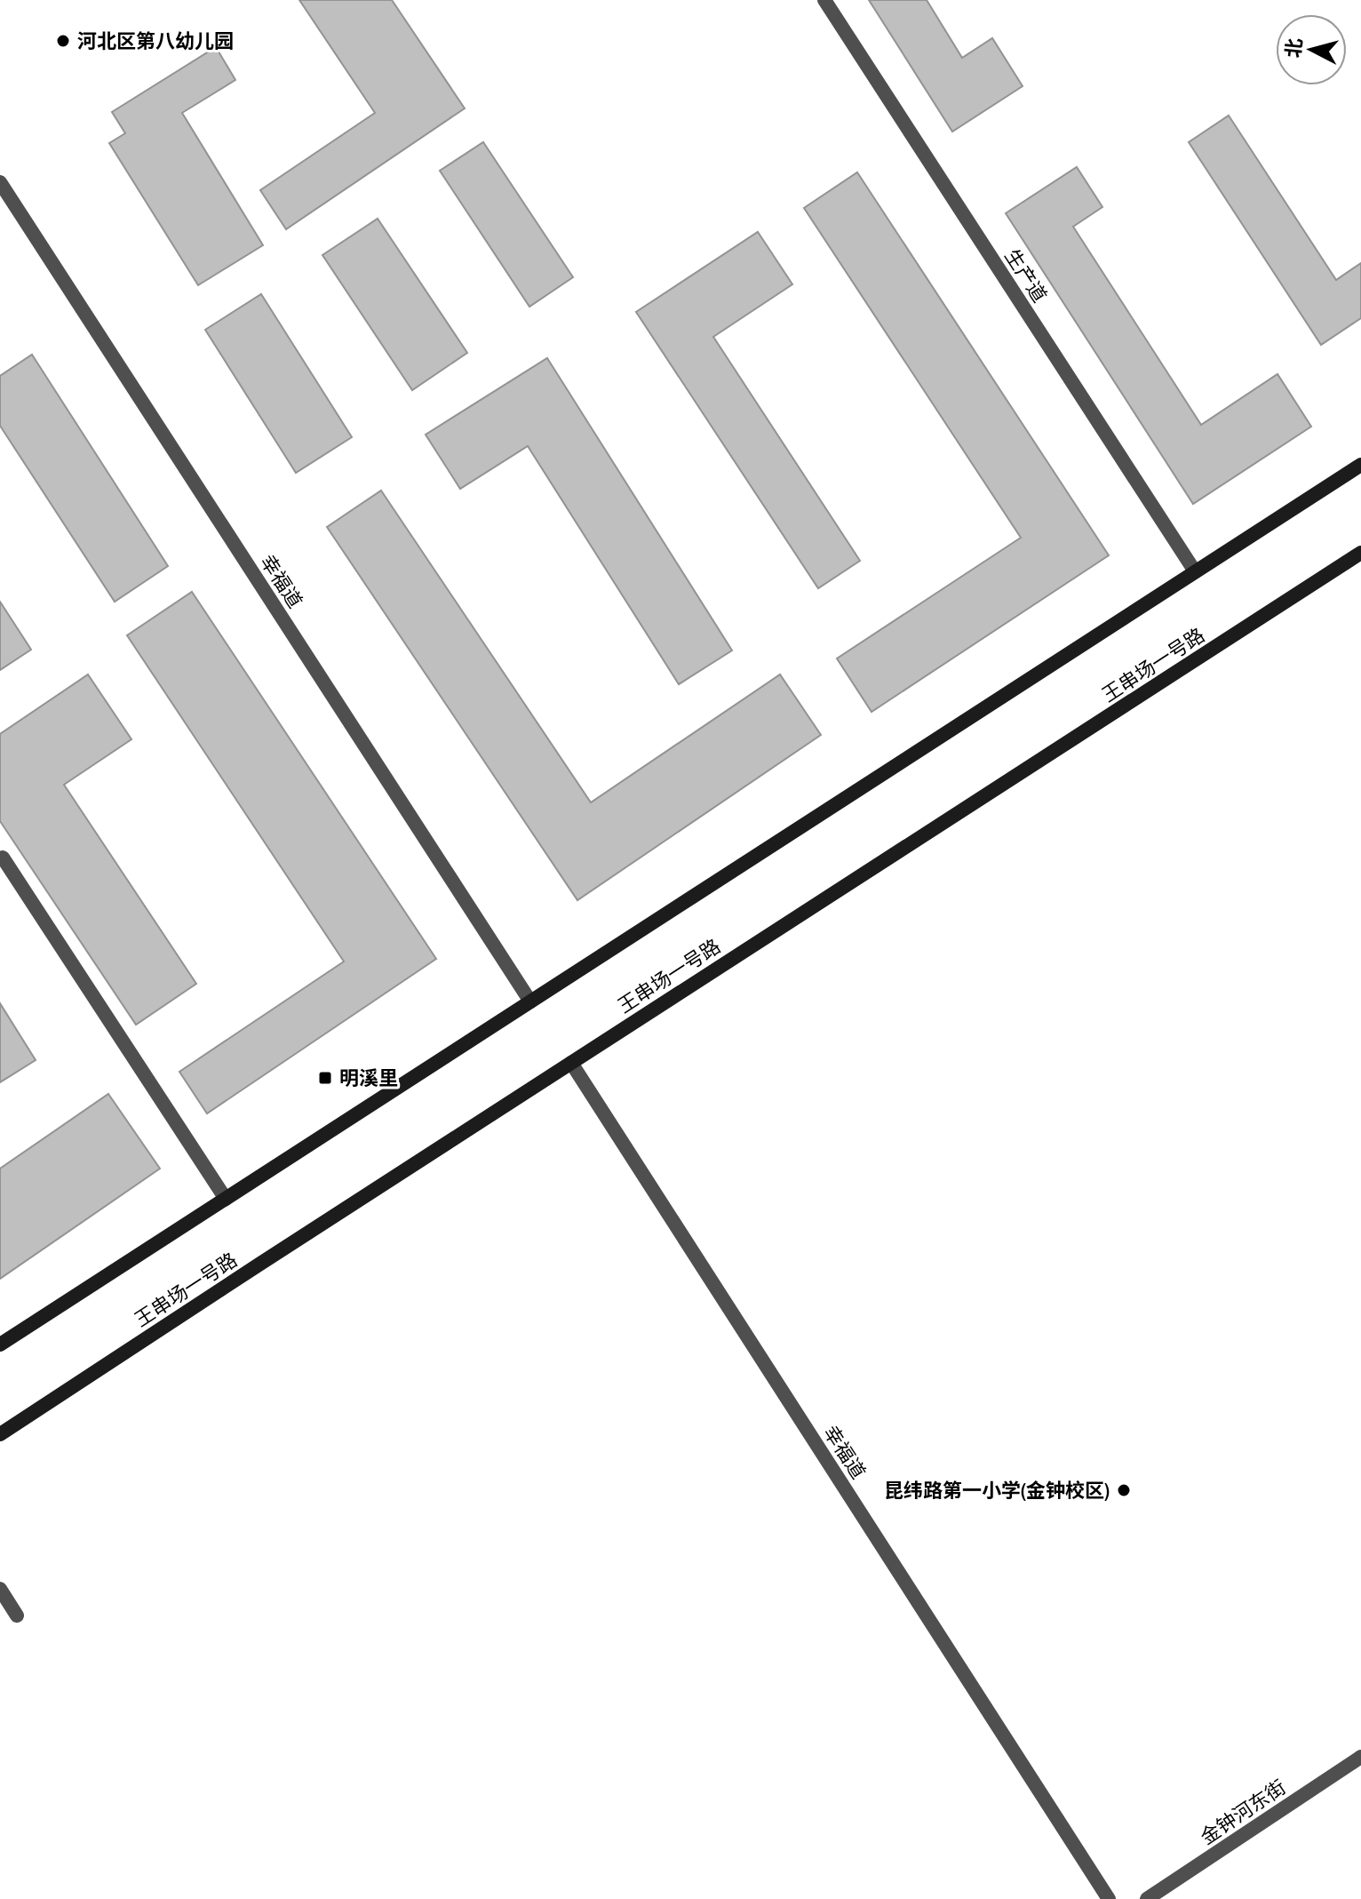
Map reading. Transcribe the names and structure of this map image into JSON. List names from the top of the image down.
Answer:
{
  "streets": {
    "main road": ["王串场一号路"],
    "street": ["生产道", "幸福道", "金钟河东街"]
  },
  "crossings": [
    ["幸福道", "王串场一号路"]
  ],
  "places": {
    "other": ["河北区第八幼儿园", "昆纬路第一小学(金钟校区)"],
    "transit": ["明溪里"]
  },
  "north": "left"
}
